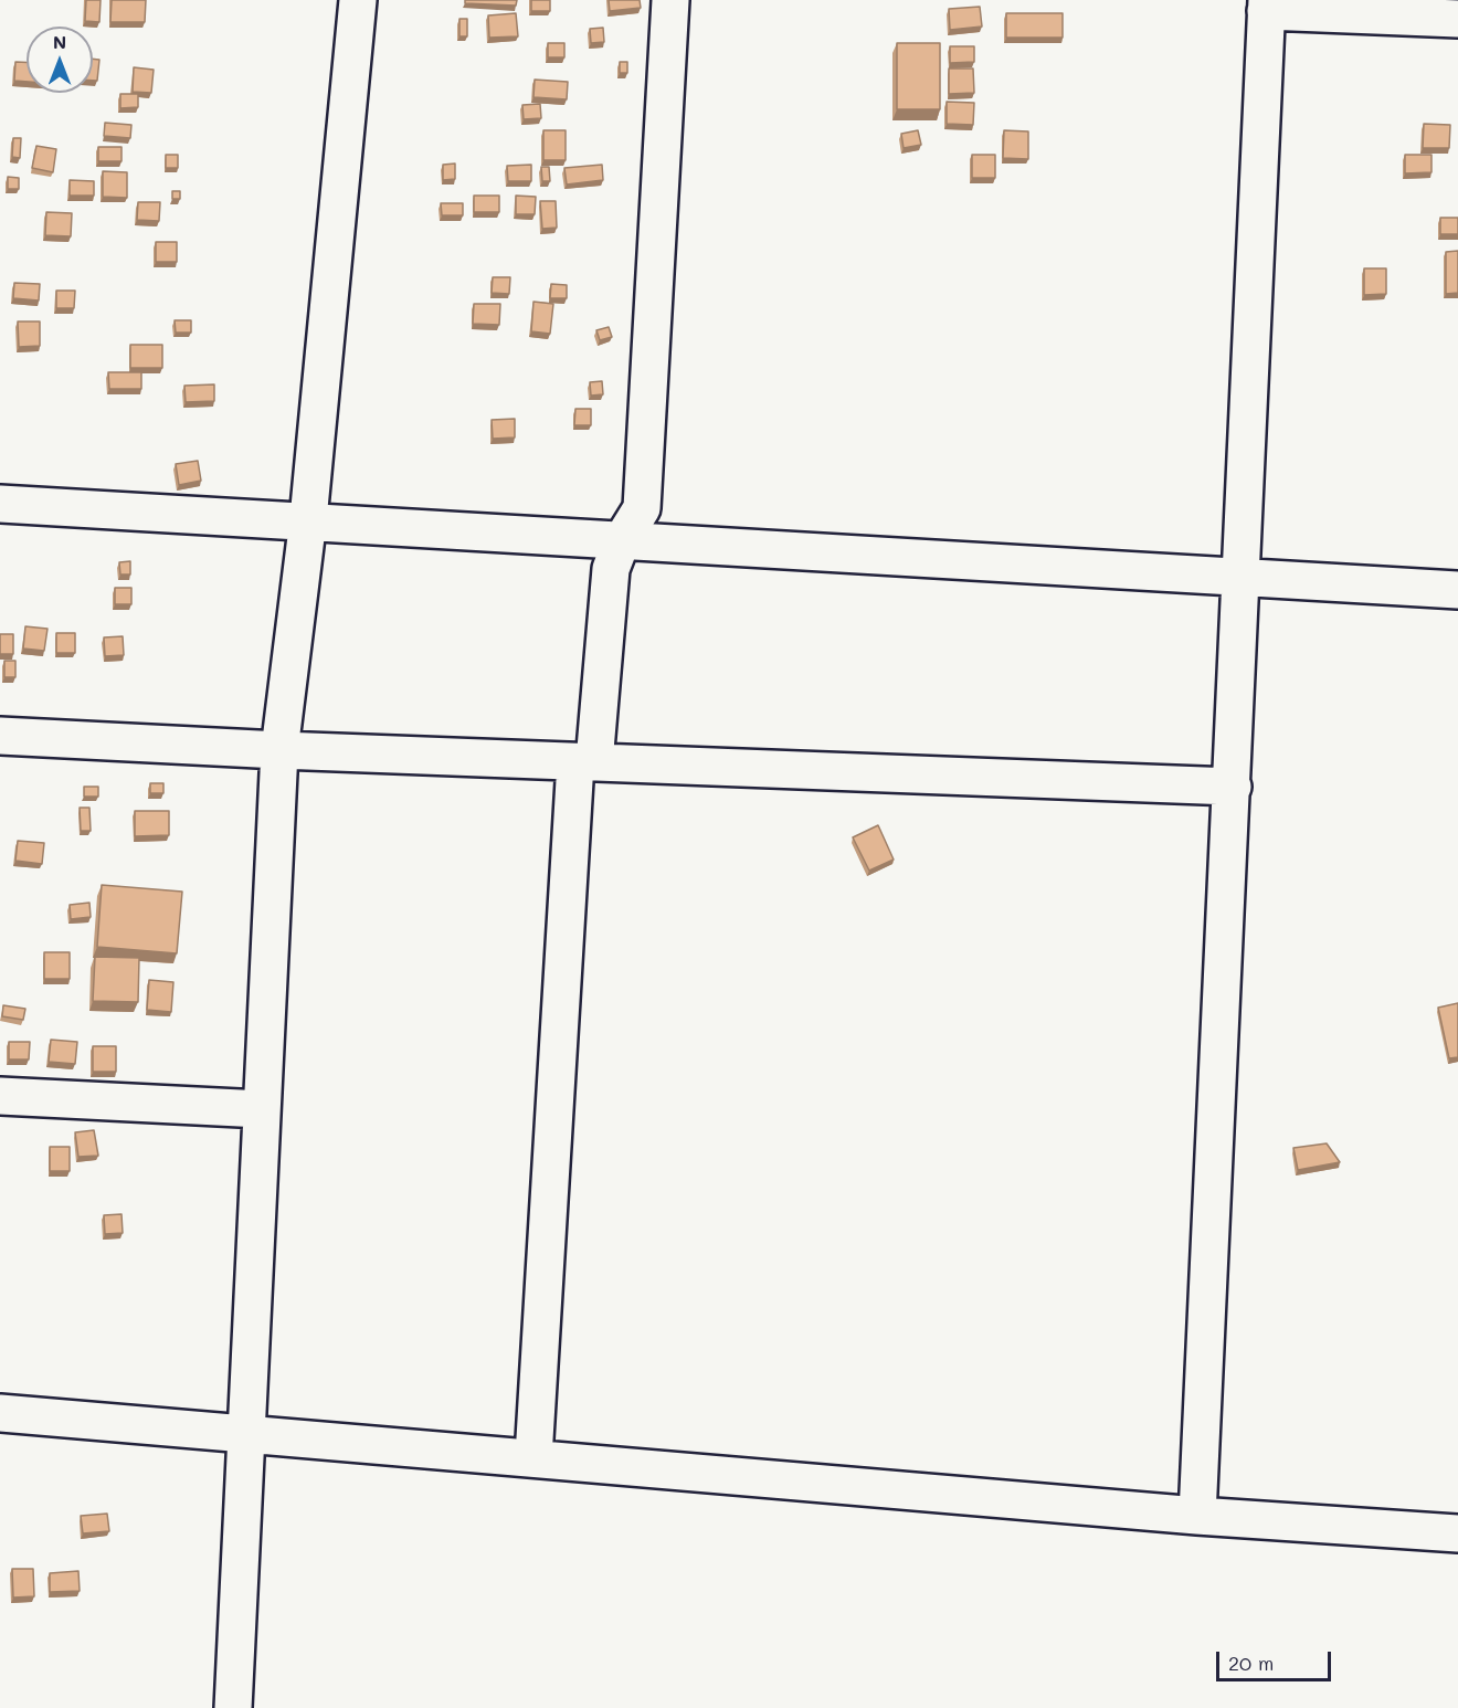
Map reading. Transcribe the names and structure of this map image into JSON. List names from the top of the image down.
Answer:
{
  "scale_bar": "20 m",
  "north": "top"
}
